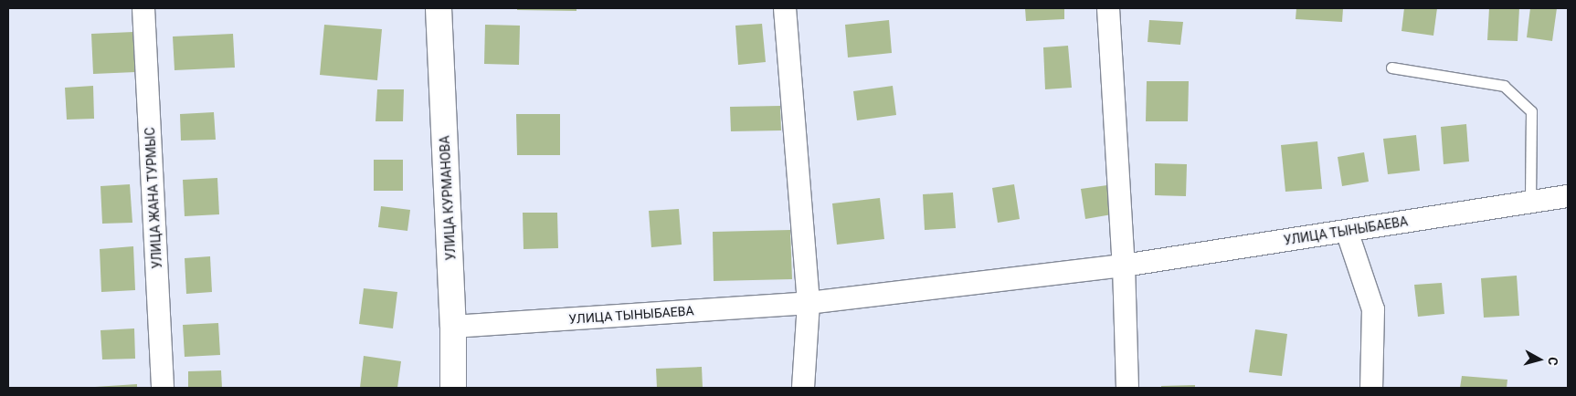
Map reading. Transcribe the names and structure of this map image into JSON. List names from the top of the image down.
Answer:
{
  "streets": {
    "street": ["УЛИЦА ЖАНА ТУРМЫС", "УЛИЦА КУРМАНОВА", "УЛИЦА ТЫНЫБАЕВА"]
  },
  "crossings": [
    ["УЛИЦА КУРМАНОВА", "УЛИЦА ТЫНЫБАЕВА"]
  ],
  "north": "right"
}
